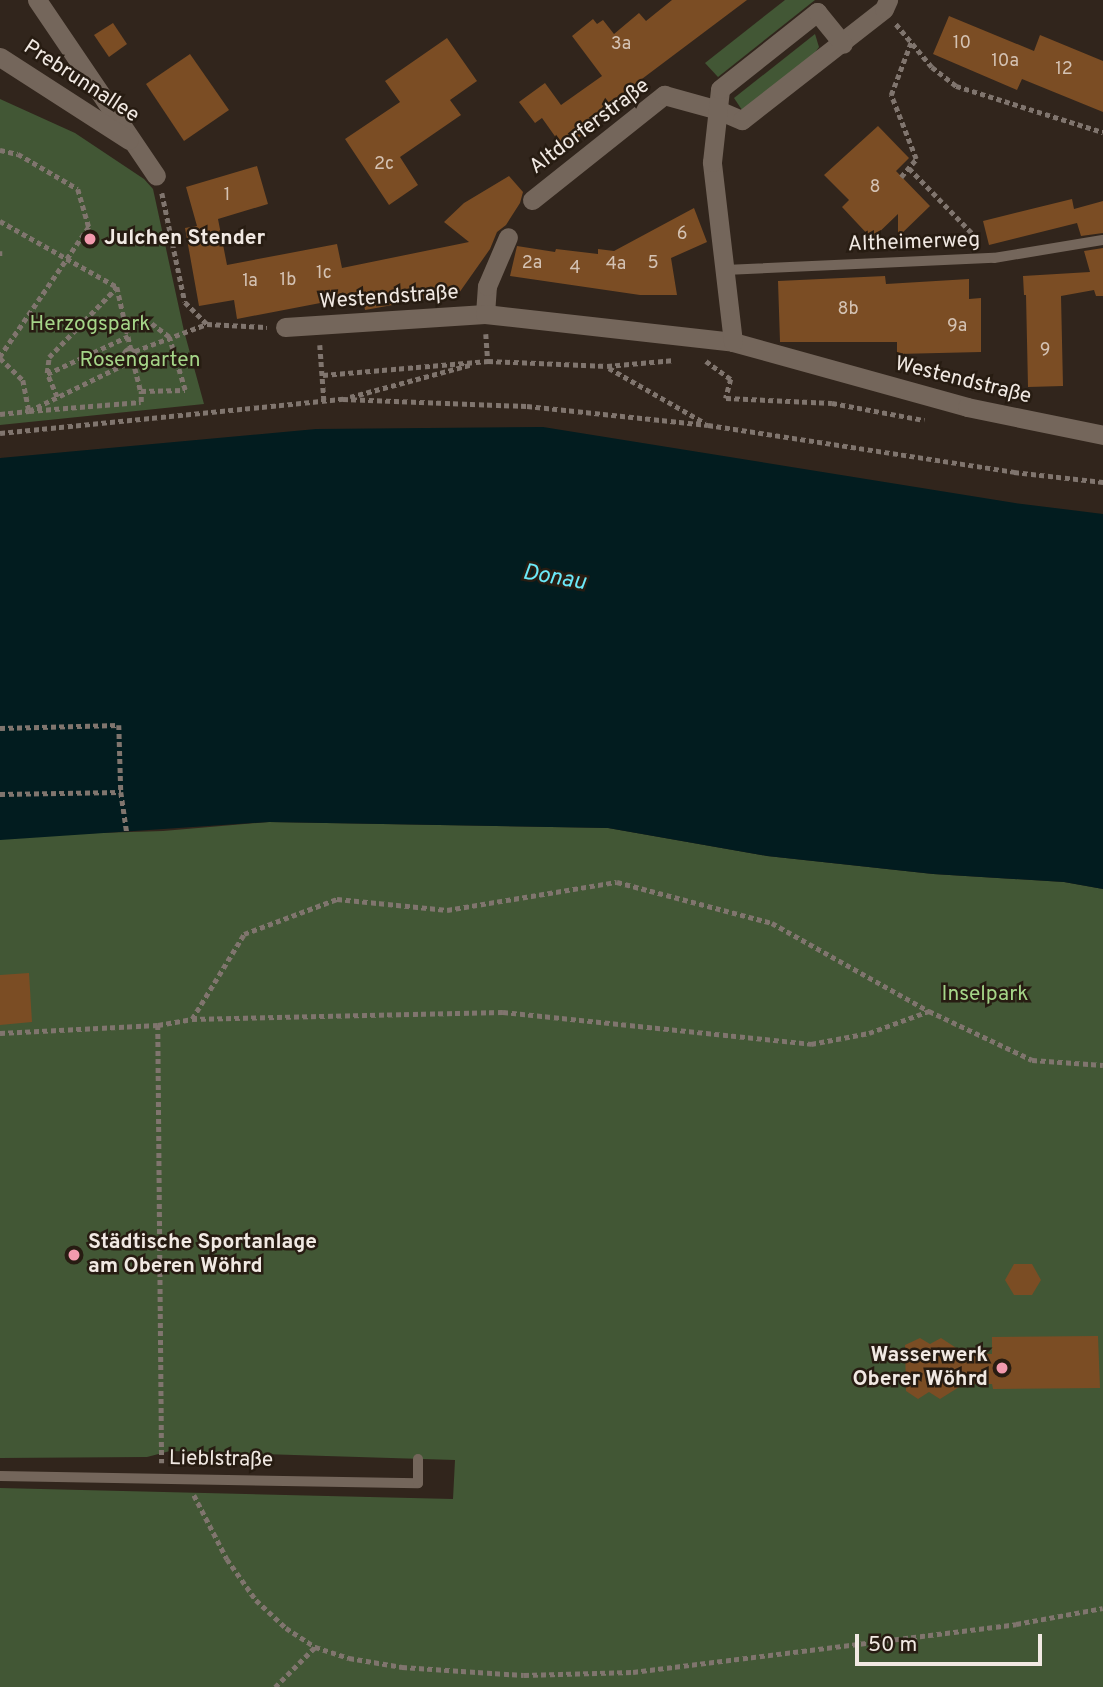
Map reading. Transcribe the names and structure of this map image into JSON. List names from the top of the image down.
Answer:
{
  "streets": {
    "street": ["Prebrunnallee", "Altdorferstraße", "Westendstraße"],
    "lane": ["Altheimerweg", "Lieblstraße"]
  },
  "water": ["Donau"],
  "parks": ["Herzogspark", "Rosengarten", "Inselpark"],
  "places": ["Julchen Stender", "Städtische Sportanlage am Oberen Wöhrd", "Wasserwerk Oberer Wöhrd"],
  "house_numbers": [
    "10",
    "3a",
    "10a",
    "12",
    "2c",
    "8",
    "1",
    "6",
    "2a",
    "5",
    "4a",
    "4",
    "1c",
    "1b",
    "1a",
    "8b",
    "9a",
    "9"
  ],
  "scale_bar": "50 m"
}
